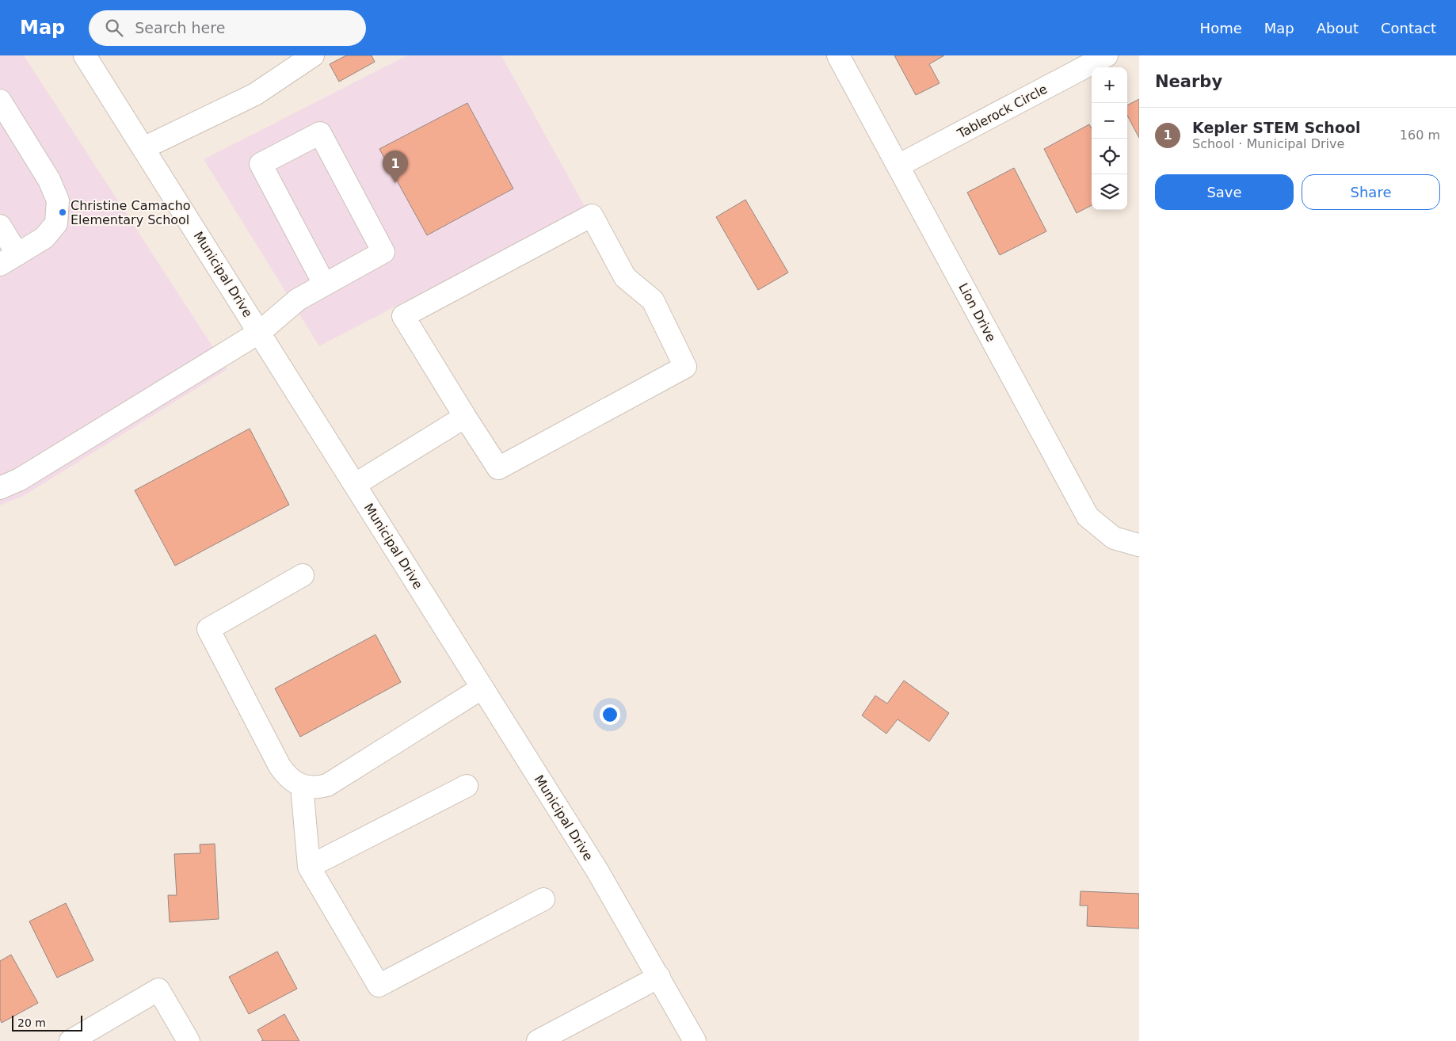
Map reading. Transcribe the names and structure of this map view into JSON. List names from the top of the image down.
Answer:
{
  "streets": {
    "street": ["Tablerock Circle", "Municipal Drive", "Lion Drive"]
  },
  "crossings": [
    ["Tablerock Circle", "Lion Drive"]
  ],
  "places": ["Christine Camacho Elementary School"],
  "scale_bar": "20 m",
  "page": {
    "header": "Map",
    "search": "Search here",
    "nav": [
      "Home",
      "Map",
      "About",
      "Contact"
    ],
    "heading": "Nearby",
    "map_buttons": ["+", "−"],
    "list": [
      {
        "mark": "1",
        "name": "Kepler STEM School",
        "note": "School · Municipal Drive",
        "value": "160 m"
      }
    ],
    "pins": "1",
    "buttons": ["Save", "Share"],
    "scale": "20 m"
  }
}
